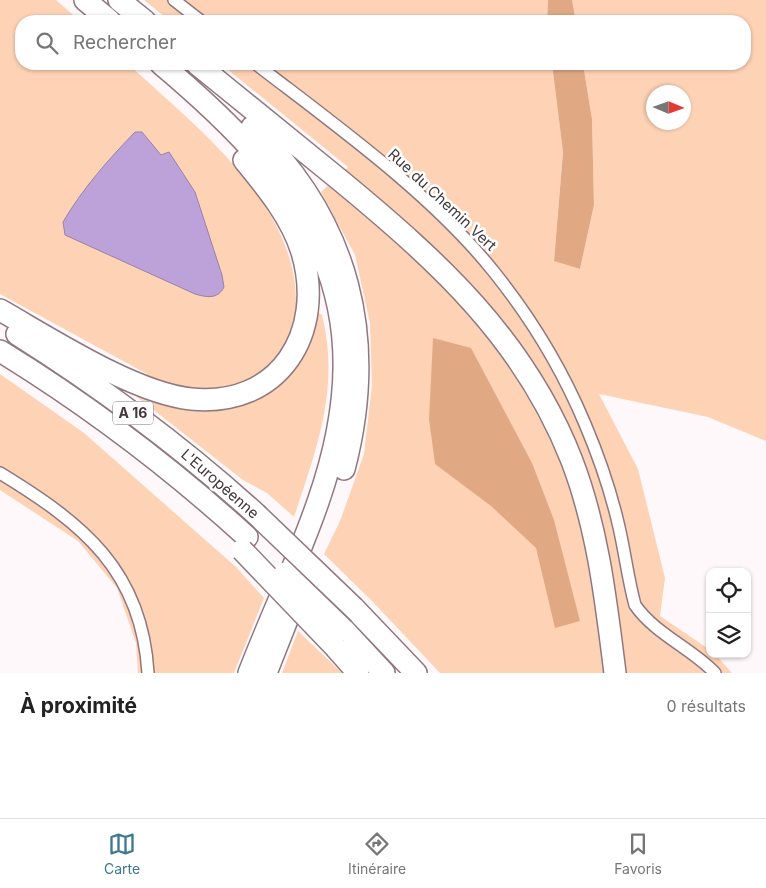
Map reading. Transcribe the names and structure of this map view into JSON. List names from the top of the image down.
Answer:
{
  "streets": {
    "highway": ["A 16", "L'Européenne"],
    "street": ["Rue du Chemin Vert"]
  },
  "north": "right",
  "page": {
    "search": "Rechercher",
    "heading": ["À proximité", "0 résultats"],
    "nav": ["Carte", "Itinéraire", "Favoris"]
  }
}
